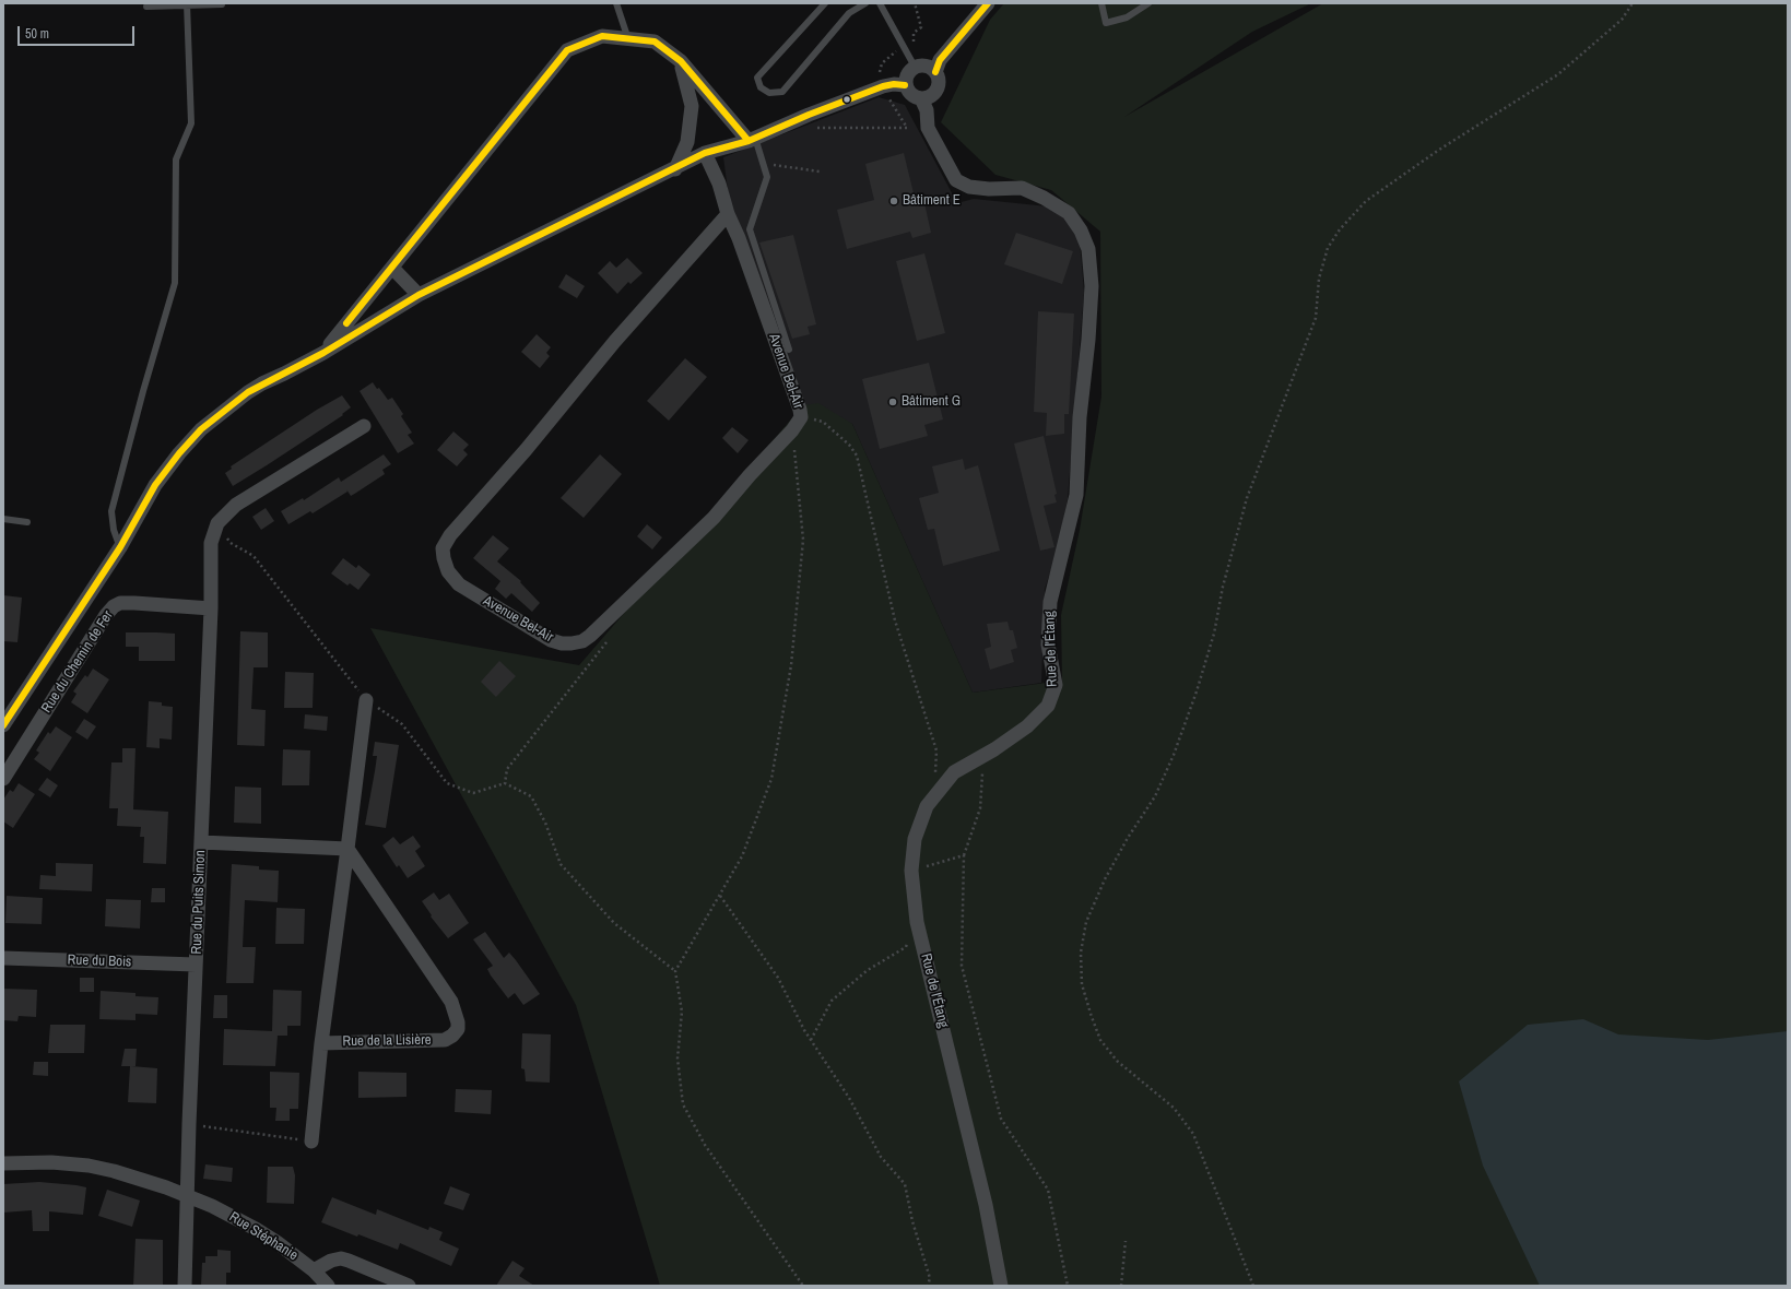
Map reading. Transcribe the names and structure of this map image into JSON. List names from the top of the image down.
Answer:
{
  "streets": {
    "street": [
      "Avenue Bel-Air",
      "Rue de l'Étang",
      "Rue du Chemin de Fer",
      "Rue du Puits Simon",
      "Rue du Bois",
      "Rue de la Lisière",
      "Rue Stéphanie"
    ]
  },
  "crossings": [
    ["Rue du Chemin de Fer", "Rue du Puits Simon"],
    ["Rue du Puits Simon", "Rue du Bois"],
    ["Rue du Puits Simon", "Rue Stéphanie"]
  ],
  "places": ["Bâtiment E", "Bâtiment G"],
  "scale_bar": "50 m"
}
